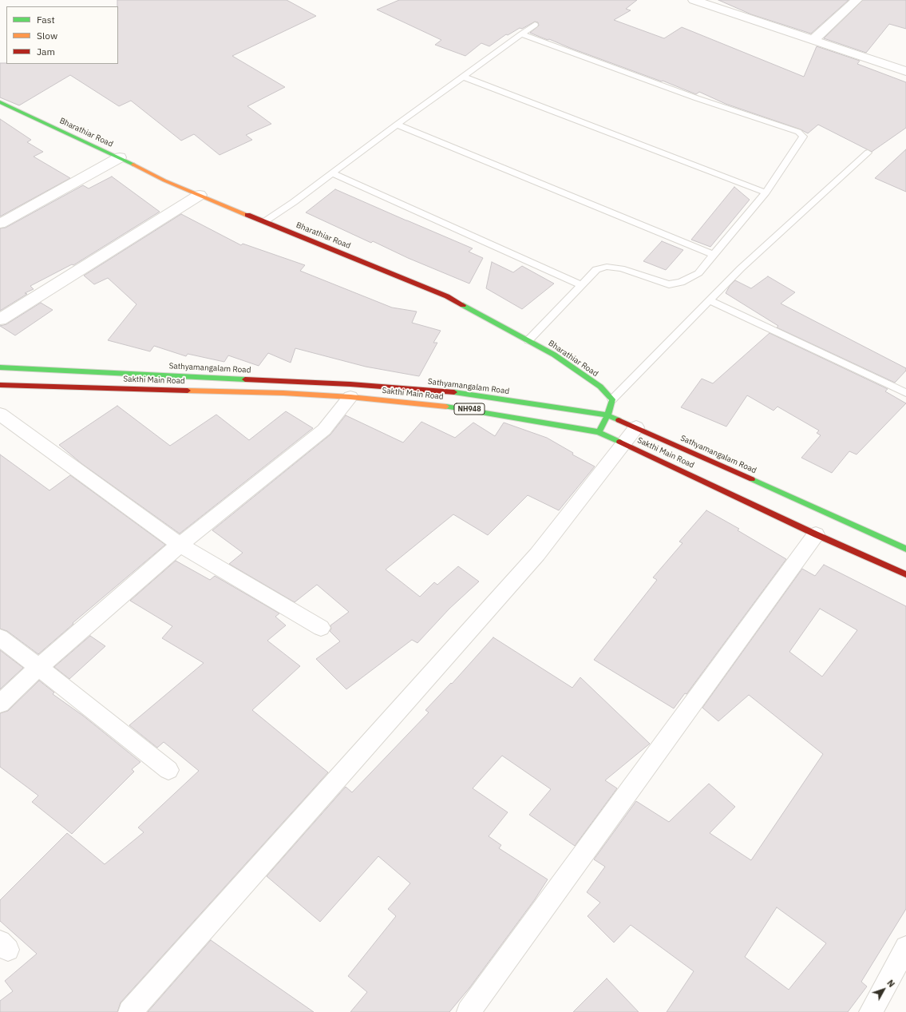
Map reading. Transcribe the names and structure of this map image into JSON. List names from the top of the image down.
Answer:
{
  "streets": {
    "main road": [
      "Bharathiar Road",
      "Sathyamangalam Road",
      "Sakthi Main Road",
      "NH948"
    ]
  },
  "legend": ["Fast", "Slow", "Jam"],
  "north": "top right"
}
